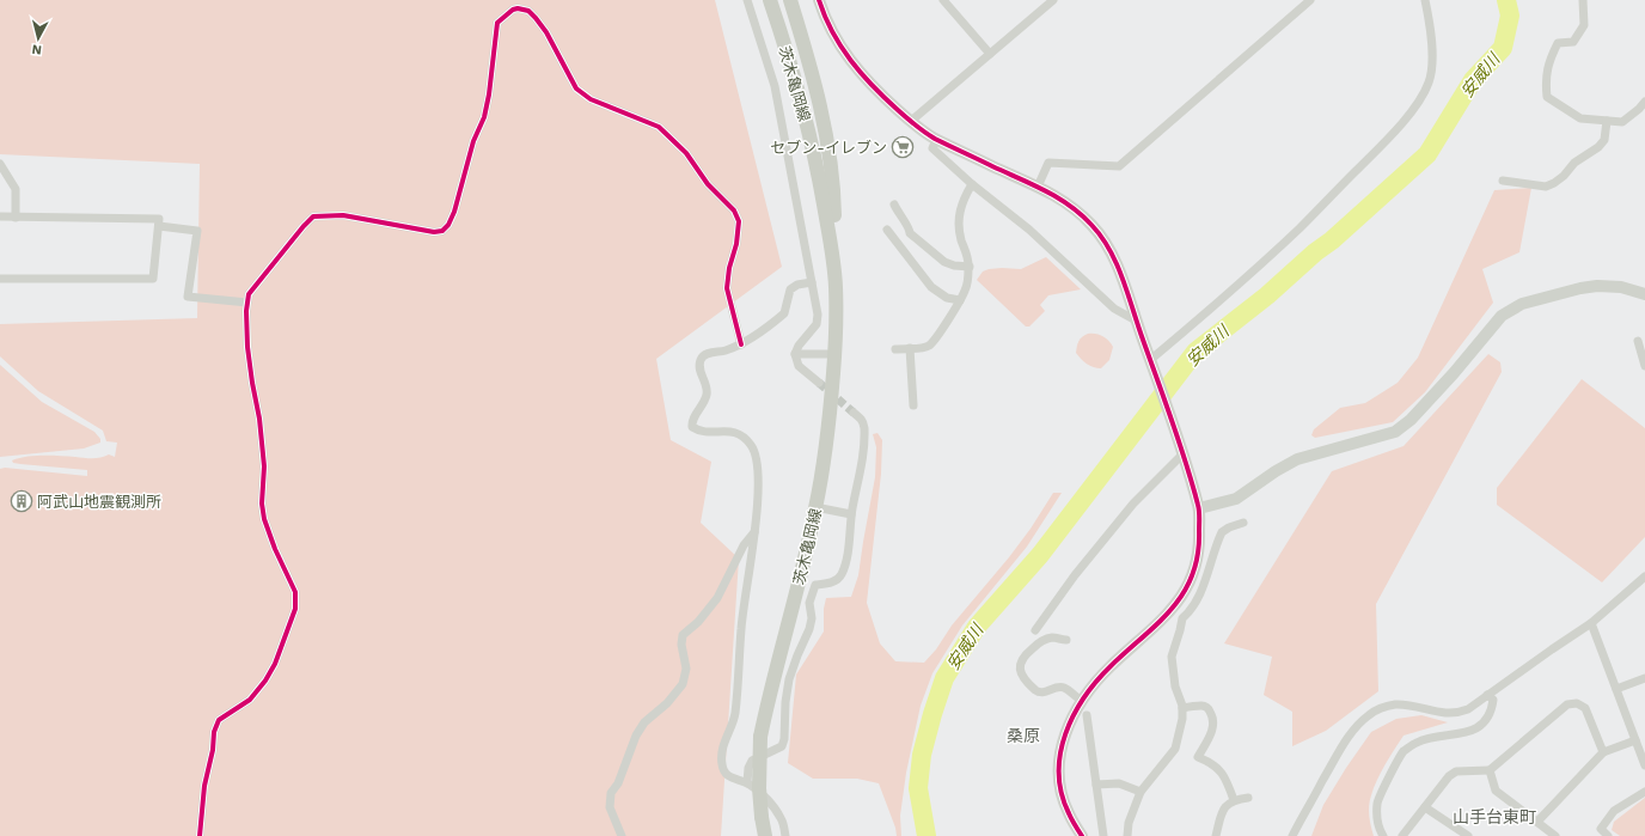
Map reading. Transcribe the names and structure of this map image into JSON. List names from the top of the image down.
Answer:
{
  "streets": {
    "main road": ["茨木亀岡線"]
  },
  "districts": ["桑原", "山手台東町"],
  "water": ["安威川"],
  "places": {
    "supermarket": ["セブン-イレブン"],
    "building": ["阿武山地震観測所"]
  },
  "north": "bottom"
}
